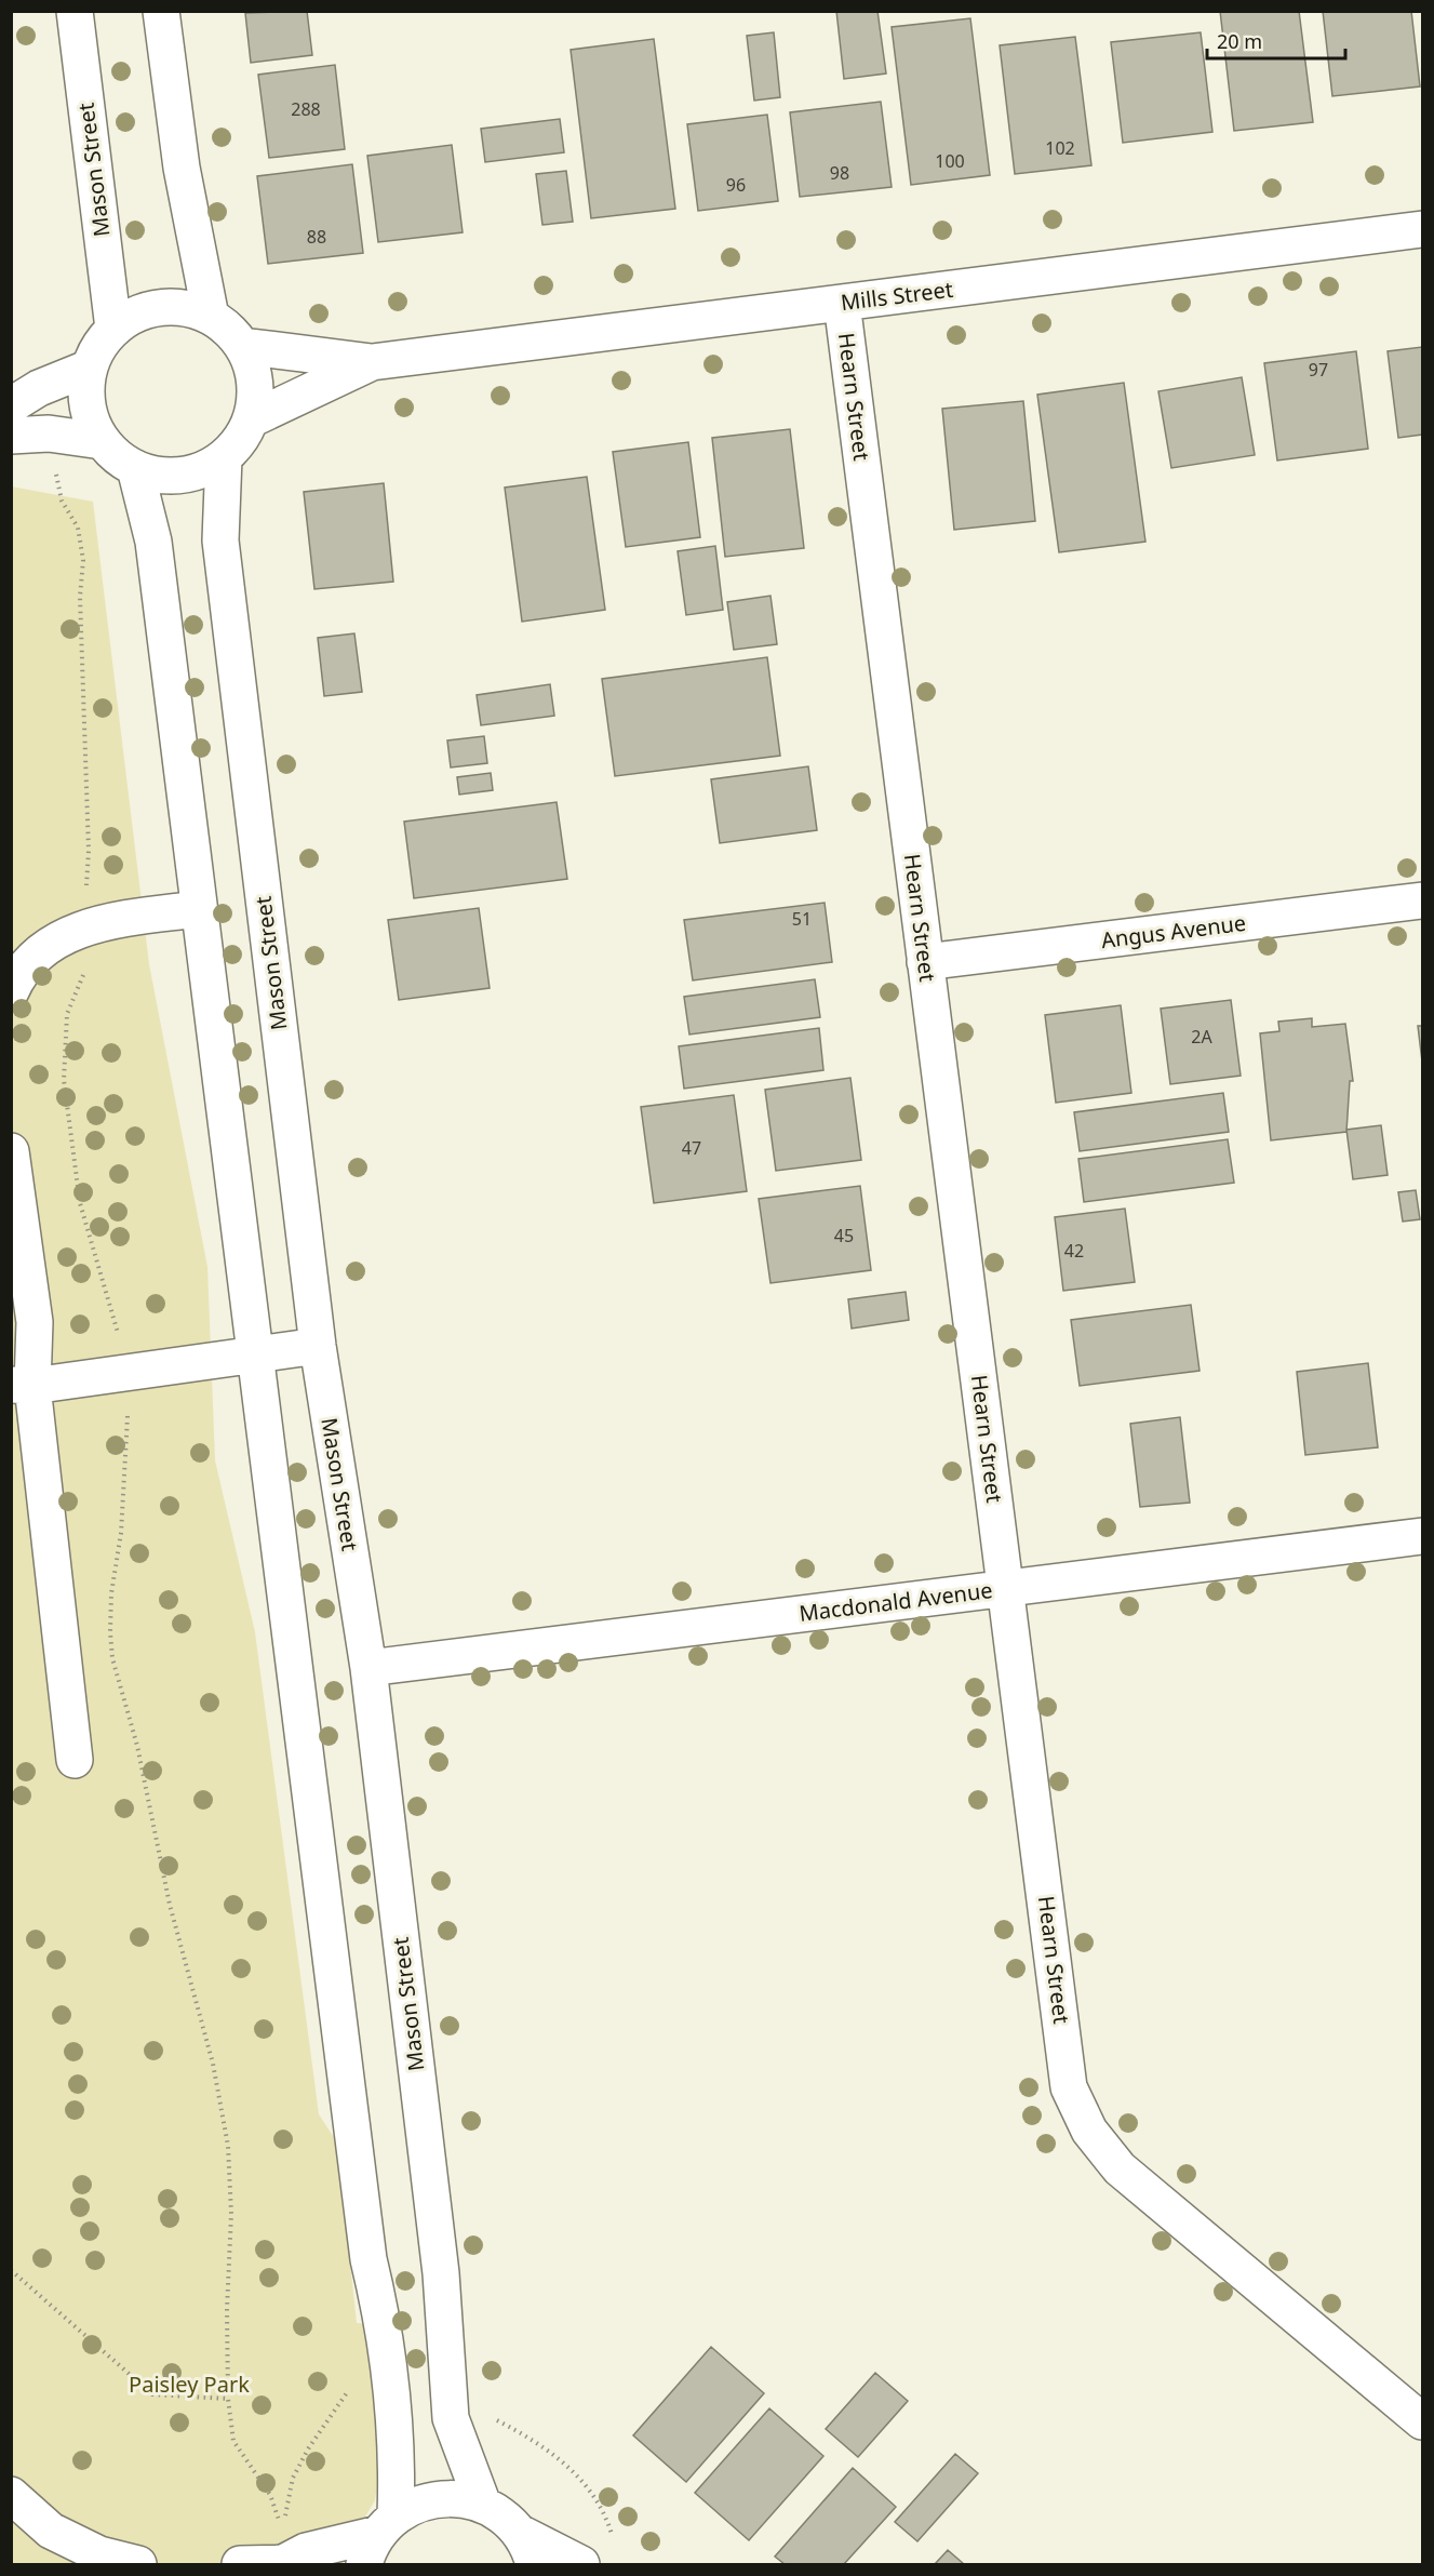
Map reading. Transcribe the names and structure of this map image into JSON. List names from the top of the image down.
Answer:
{
  "streets": {
    "street": [
      "Mason Street",
      "Mills Street",
      "Hearn Street",
      "Angus Avenue",
      "Macdonald Avenue"
    ]
  },
  "crossings": [
    ["Mason Street", "Mills Street"],
    ["Mason Street", "Macdonald Avenue"],
    ["Mills Street", "Hearn Street"],
    ["Hearn Street", "Angus Avenue"],
    ["Hearn Street", "Macdonald Avenue"]
  ],
  "parks": ["Paisley Park"],
  "house_numbers": [
    "288",
    "102",
    "100",
    "98",
    "96",
    "88",
    "97",
    "51",
    "2A",
    "47",
    "45",
    "42"
  ],
  "scale_bar": "20 m"
}
